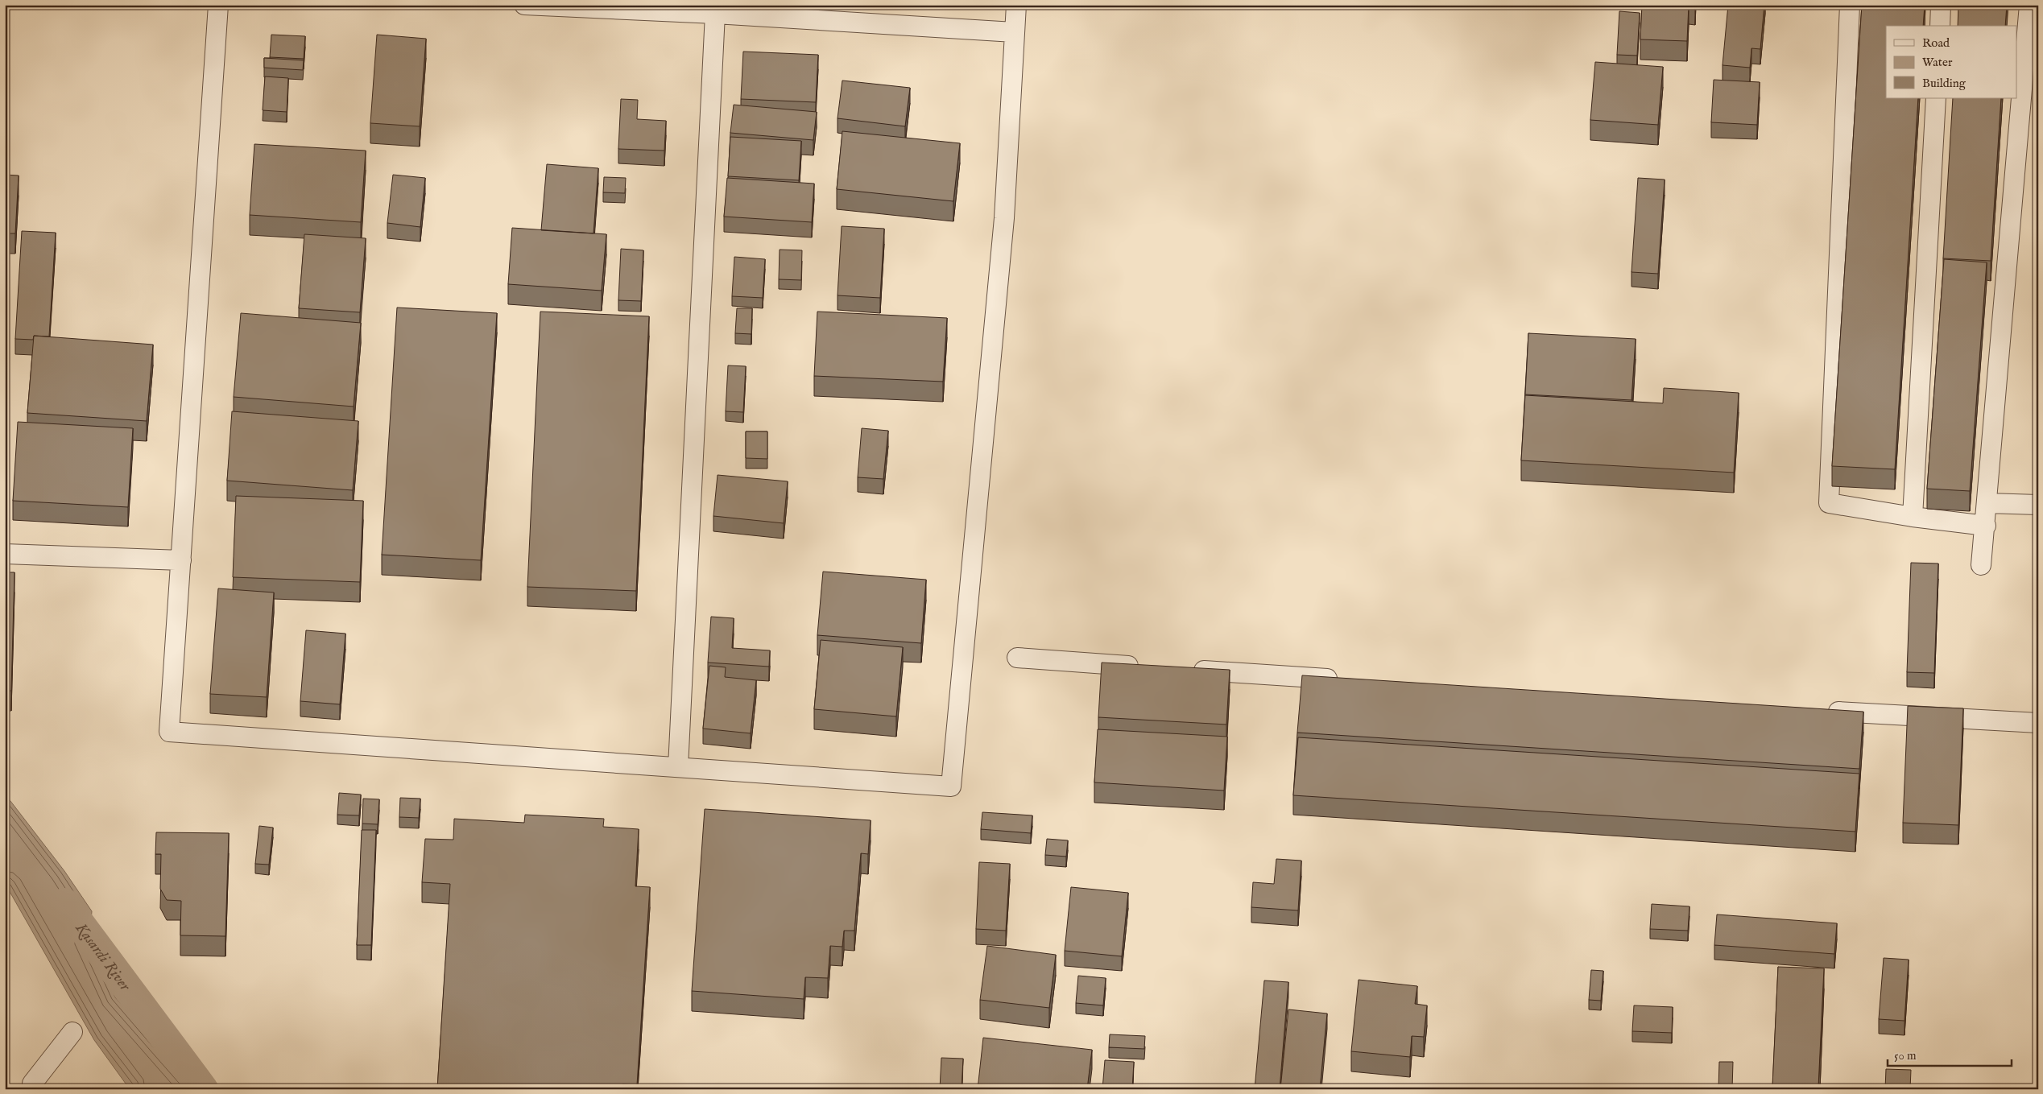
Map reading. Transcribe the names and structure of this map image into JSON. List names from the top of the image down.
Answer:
{
  "water": ["Kasardi River"],
  "legend": ["Road", "Water", "Building"],
  "scale_bar": "50 m"
}
